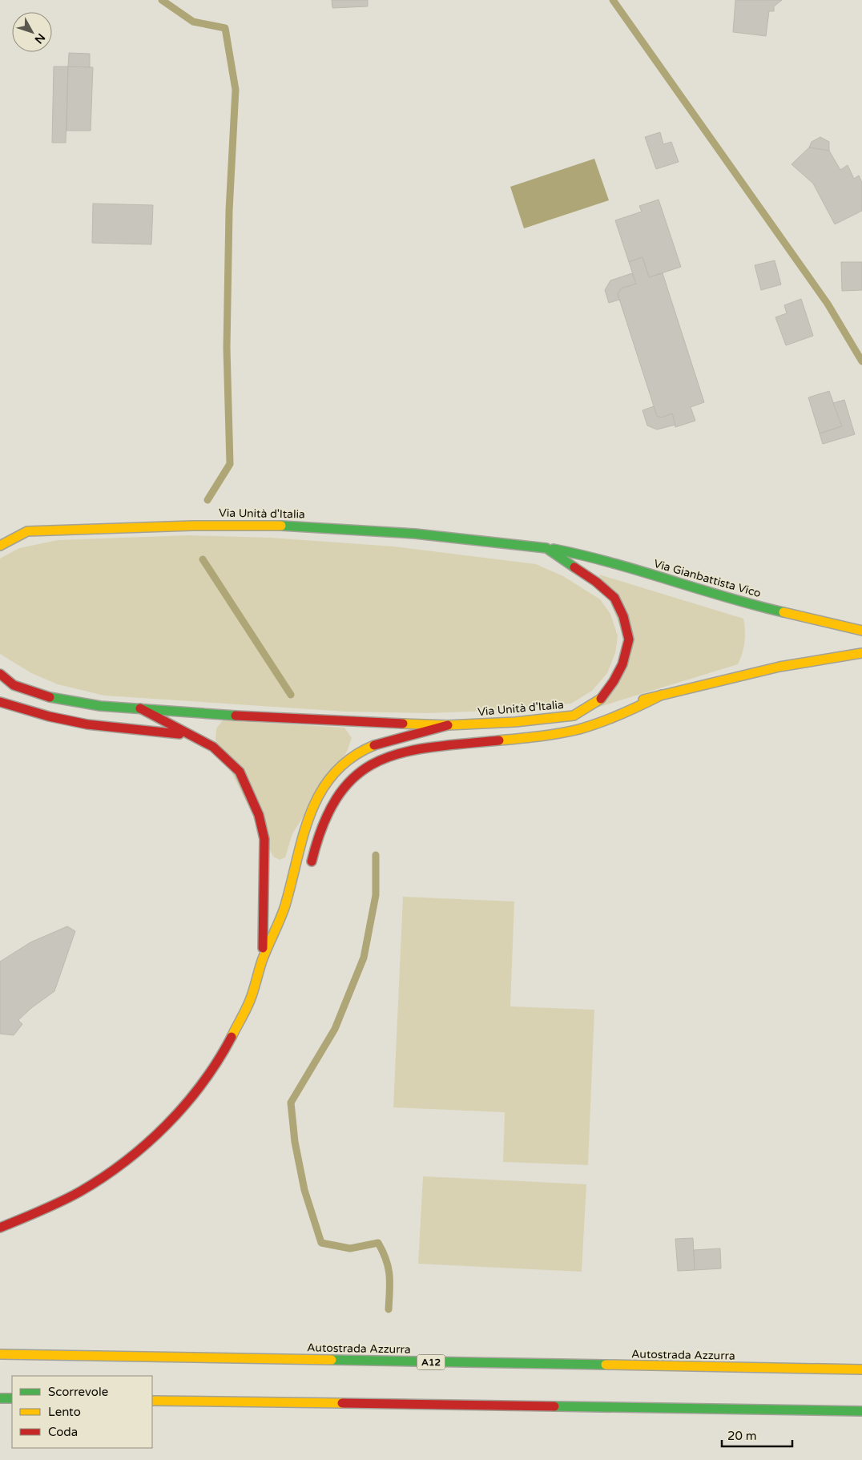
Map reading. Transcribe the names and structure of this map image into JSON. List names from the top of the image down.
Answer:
{
  "streets": {
    "main road": [
      "Via Unità d'Italia",
      "Via Gianbattista Vico",
      "Autostrada Azzurra",
      "A12"
    ]
  },
  "crossings": [
    ["Via Unità d'Italia", "Via Gianbattista Vico"]
  ],
  "legend": ["Scorrevole", "Lento", "Coda"],
  "scale_bar": "20 m",
  "north": "bottom right"
}
